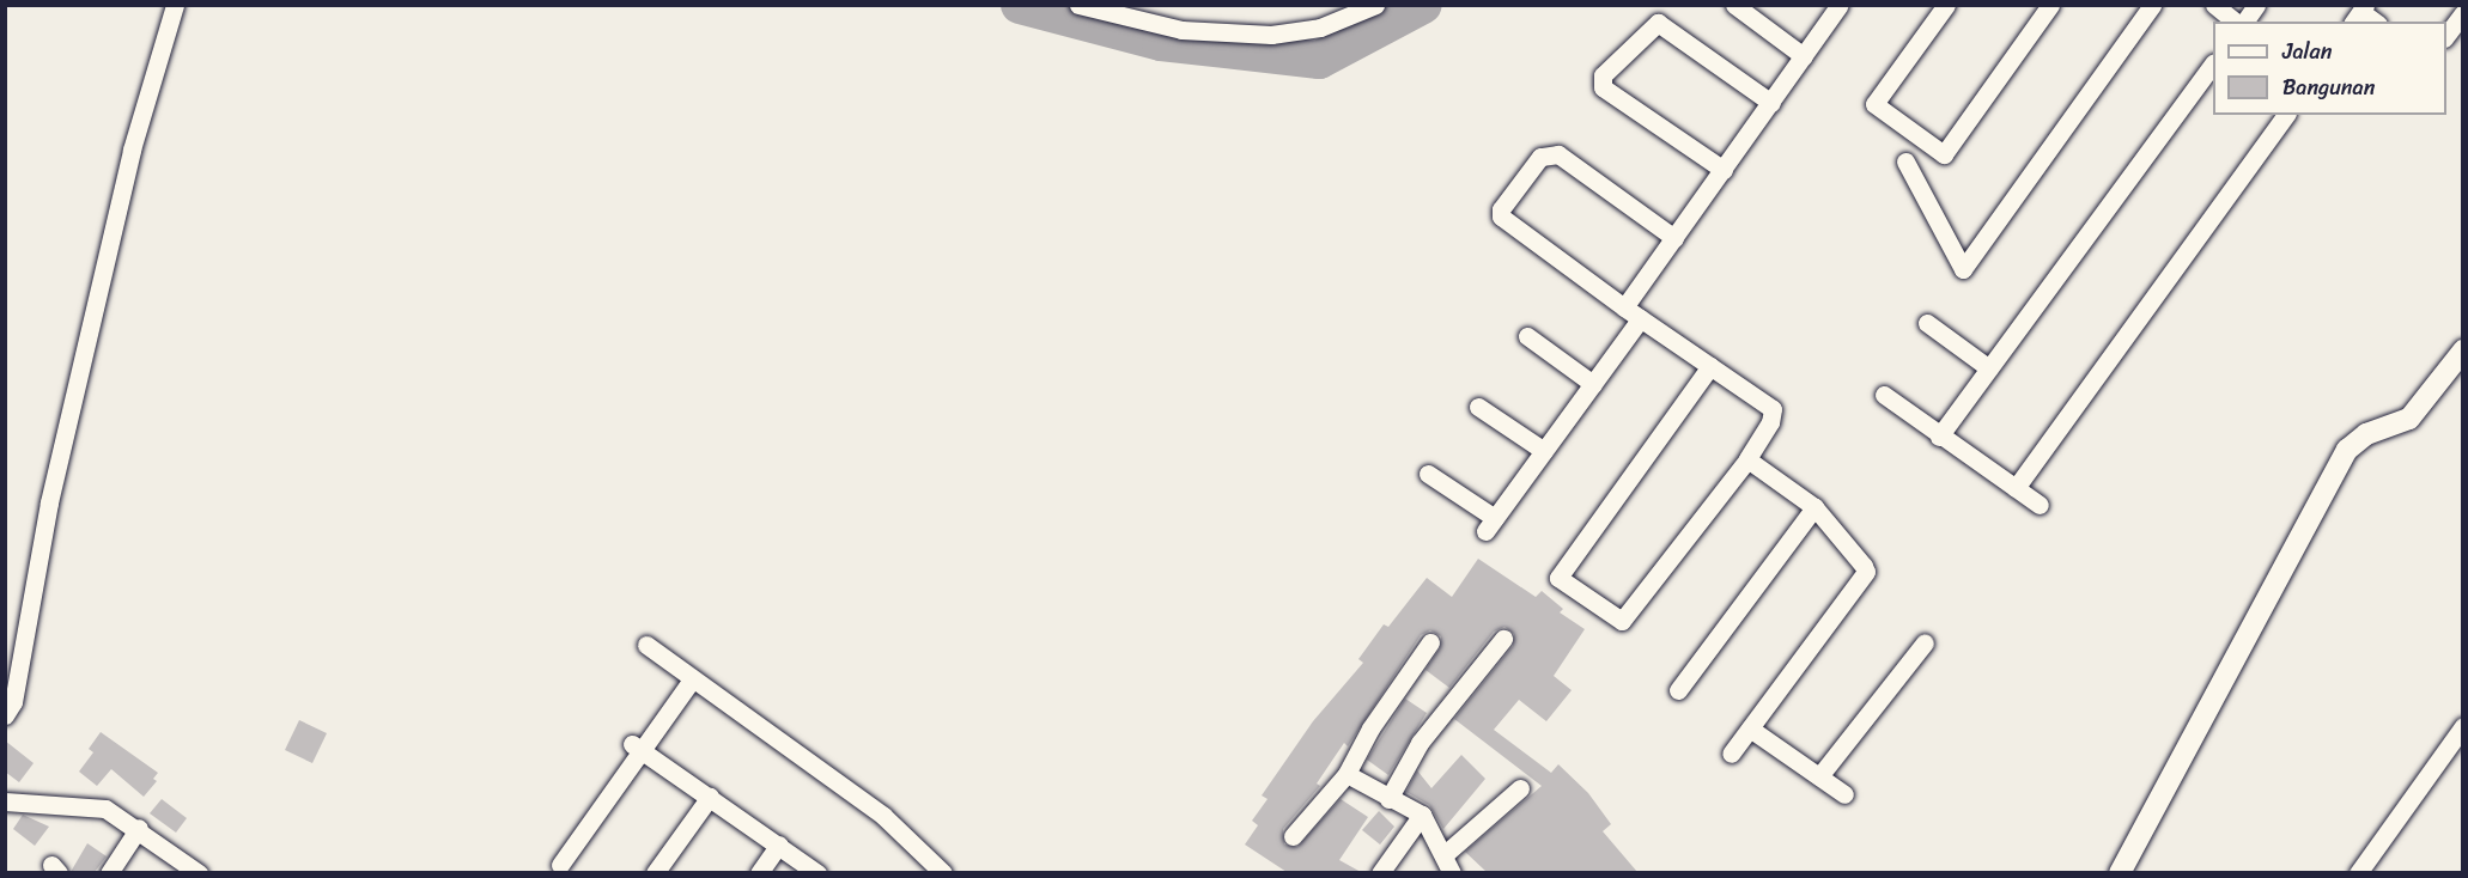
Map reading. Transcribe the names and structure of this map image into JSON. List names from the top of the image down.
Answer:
{
  "legend": ["Jalan", "Bangunan"]
}
